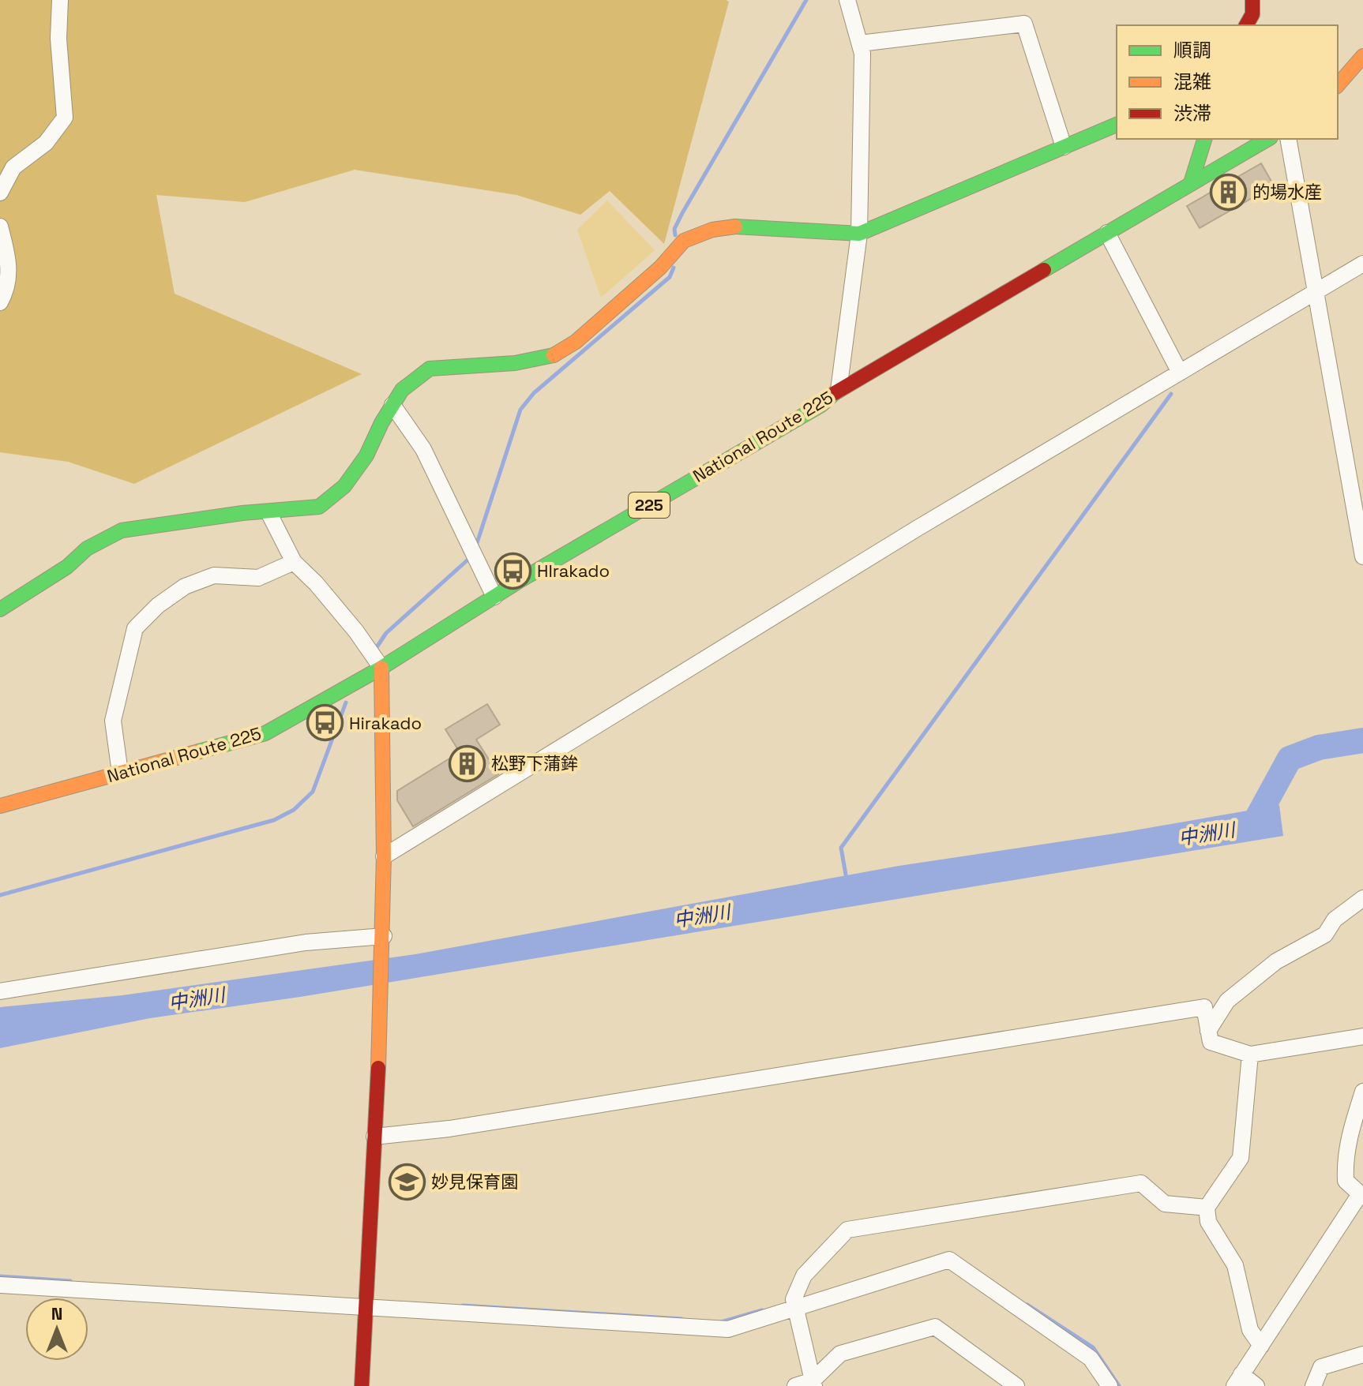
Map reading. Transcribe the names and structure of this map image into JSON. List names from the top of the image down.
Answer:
{
  "streets": {
    "main road": ["National Route 225", "225"]
  },
  "water": ["中洲川"],
  "places": {
    "building": ["的場水産", "松野下蒲鉾"],
    "bus stop": ["HIrakado", "Hirakado"],
    "school or university": ["妙見保育園"]
  },
  "legend": ["順調", "混雑", "渋滞"],
  "north": "top"
}
